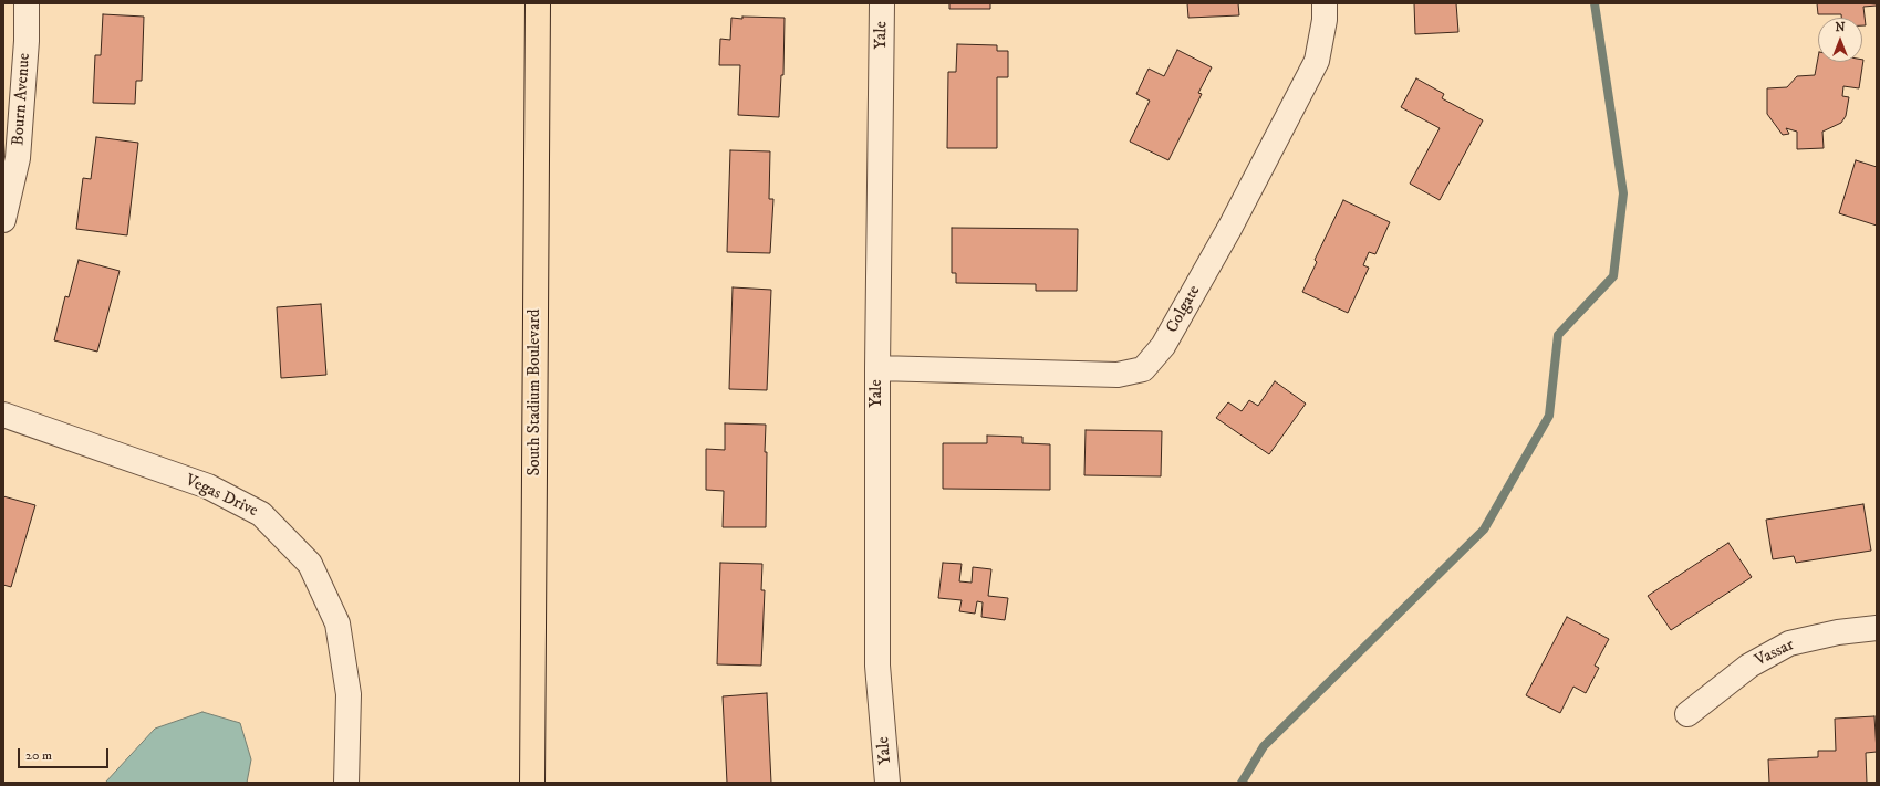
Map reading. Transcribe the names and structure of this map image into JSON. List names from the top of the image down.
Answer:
{
  "streets": {
    "main road": ["South Stadium Boulevard"],
    "street": [
      "Yale",
      "Bourn Avenue",
      "Colgate",
      "Vegas Drive",
      "Vassar"
    ]
  },
  "crossings": [
    ["Yale", "Colgate"]
  ],
  "scale_bar": "20 m",
  "north": "top"
}
